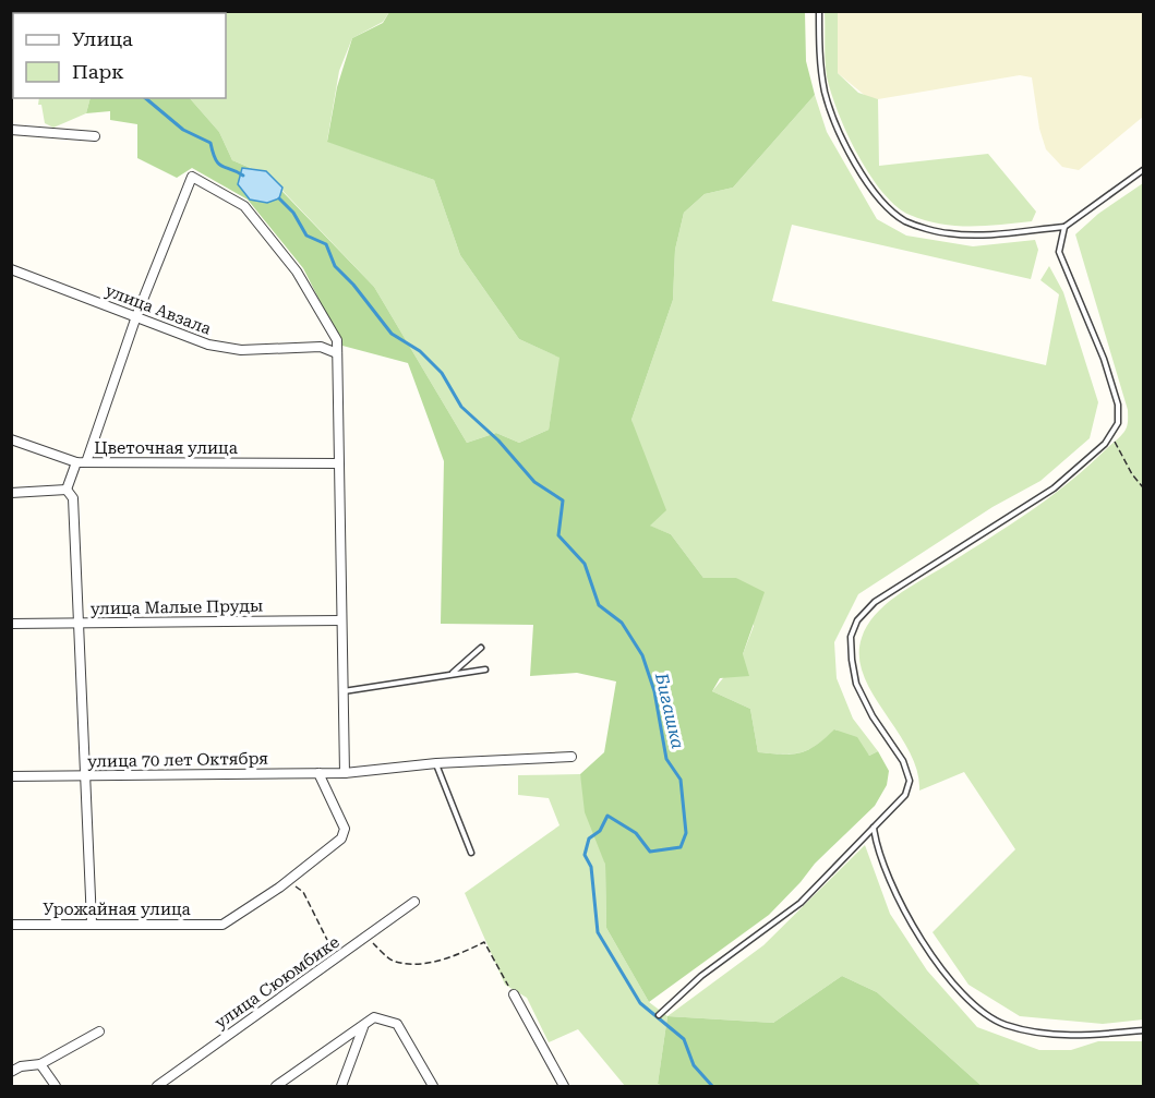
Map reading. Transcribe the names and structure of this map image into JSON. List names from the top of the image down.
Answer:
{
  "streets": {
    "street": [
      "улица Авзала",
      "Цветочная улица",
      "улица Малые Пруды",
      "улица 70 лет Октября",
      "Урожайная улица",
      "улица Сююмбике"
    ]
  },
  "water": ["Бигашка"],
  "legend": ["Улица", "Парк"]
}
